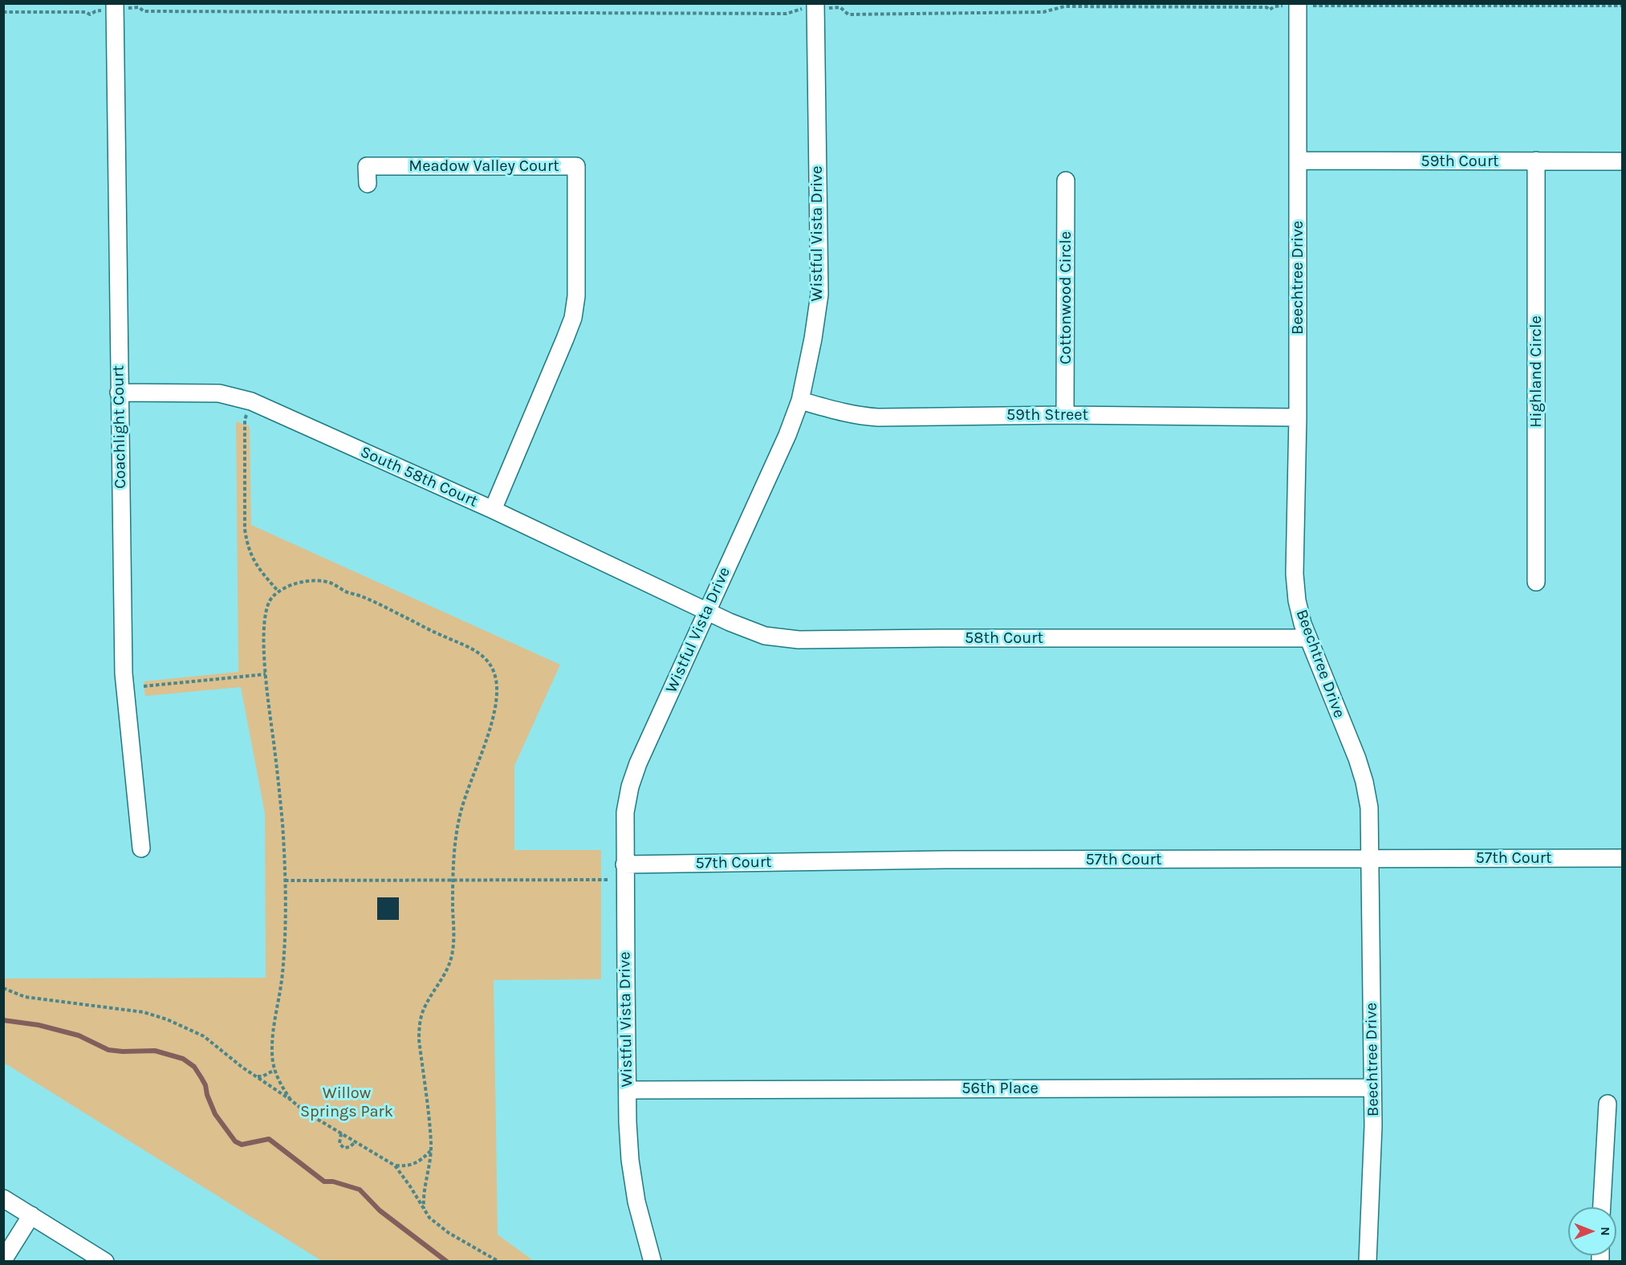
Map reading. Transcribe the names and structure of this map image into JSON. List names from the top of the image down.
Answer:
{
  "streets": {
    "street": [
      "59th Court",
      "Meadow Valley Court",
      "Wistful Vista Drive",
      "Beechtree Drive",
      "Cottonwood Circle",
      "Highland Circle",
      "59th Street",
      "Coachlight Court",
      "South 58th Court",
      "58th Court",
      "57th Court",
      "56th Place"
    ]
  },
  "crossings": [
    ["59th Court", "Beechtree Drive"],
    ["59th Court", "Highland Circle"],
    ["Meadow Valley Court", "South 58th Court"],
    ["Wistful Vista Drive", "59th Street"],
    ["Wistful Vista Drive", "South 58th Court"],
    ["Wistful Vista Drive", "58th Court"],
    ["Wistful Vista Drive", "57th Court"],
    ["Wistful Vista Drive", "56th Place"],
    ["Beechtree Drive", "59th Street"],
    ["Beechtree Drive", "58th Court"],
    ["Beechtree Drive", "57th Court"],
    ["Beechtree Drive", "56th Place"],
    ["Cottonwood Circle", "59th Street"],
    ["Coachlight Court", "South 58th Court"],
    ["South 58th Court", "58th Court"]
  ],
  "parks": ["Willow Springs Park"],
  "north": "right"
}
